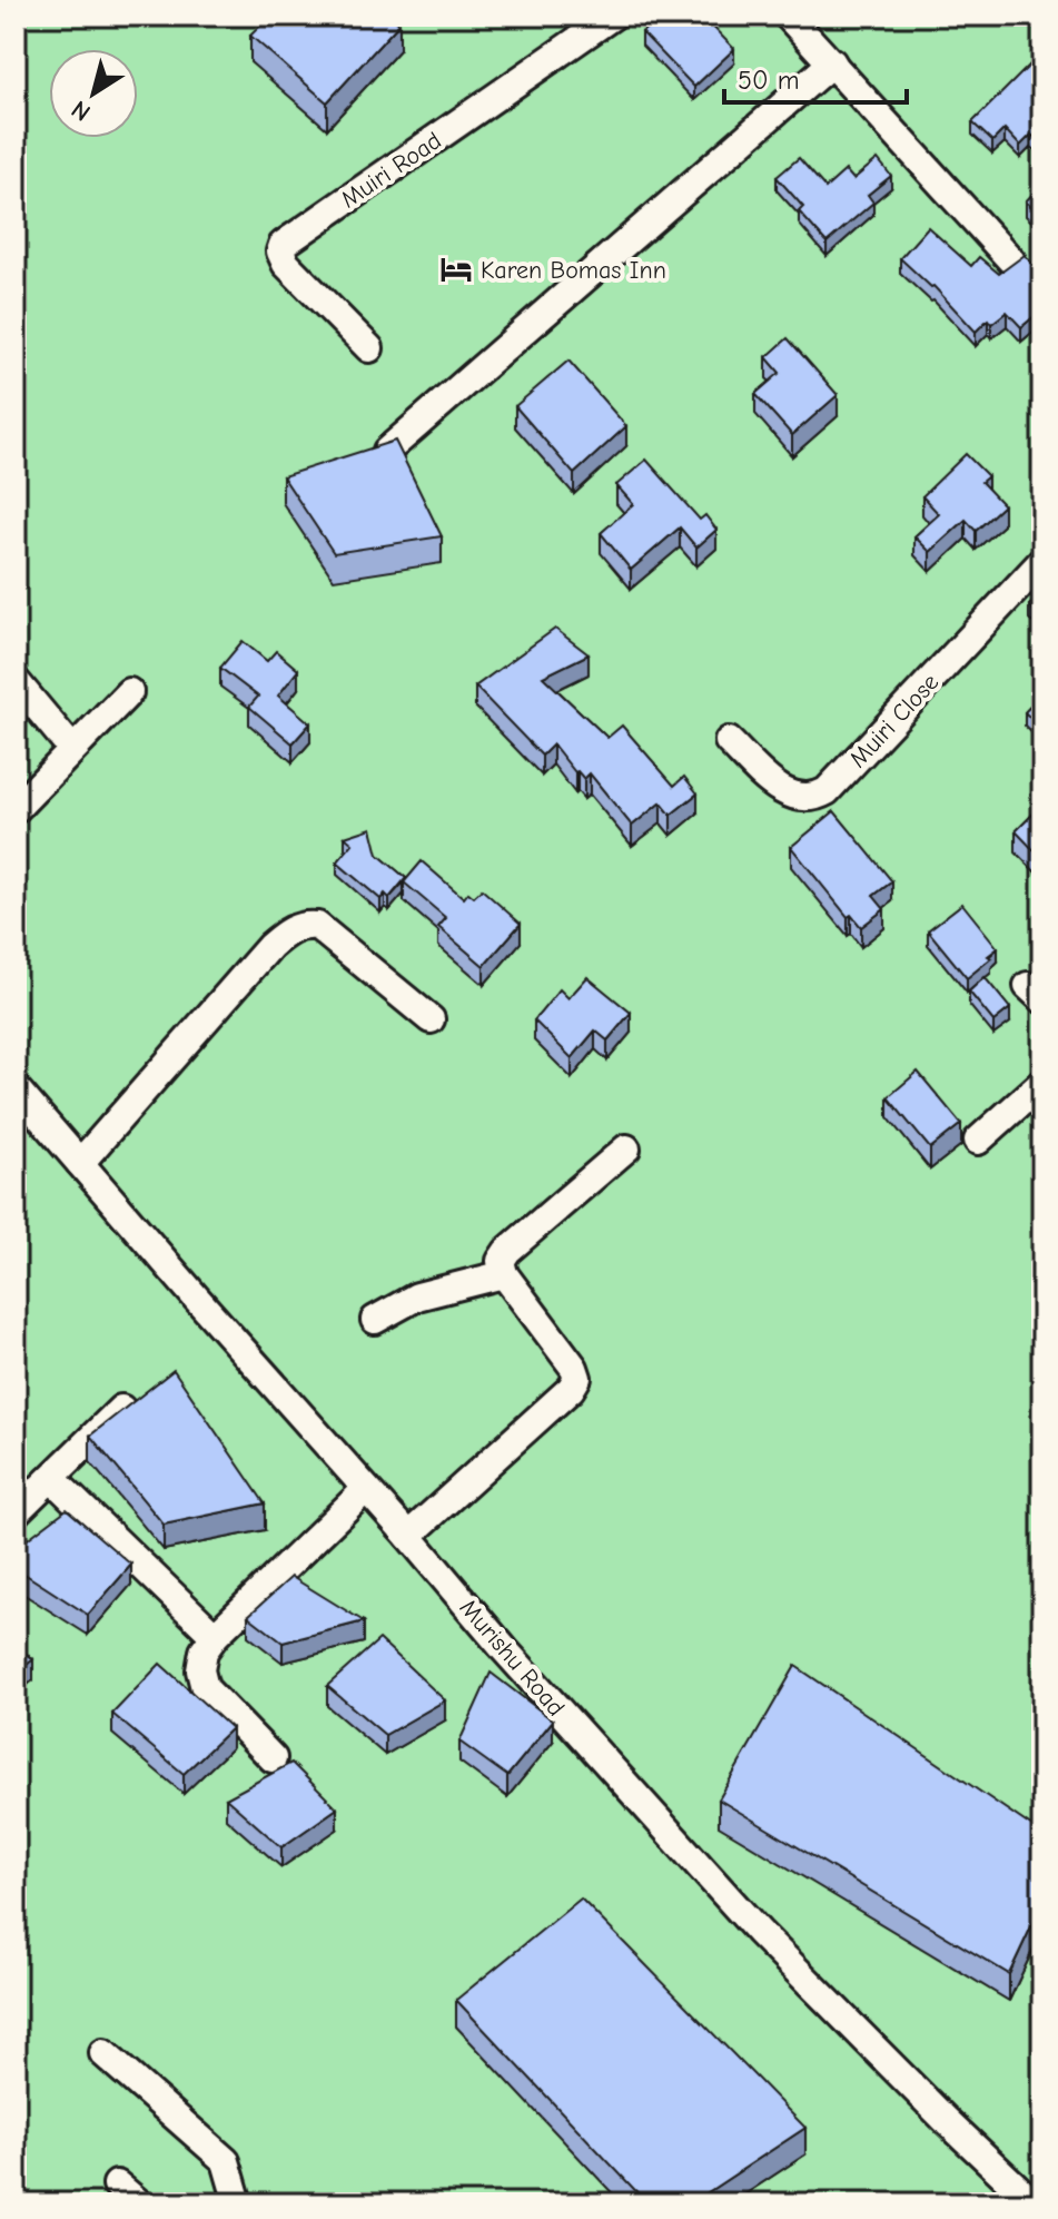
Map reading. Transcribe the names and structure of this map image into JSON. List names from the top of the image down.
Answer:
{
  "streets": {
    "street": ["Muiri Road", "Muiri Close", "Murishu Road"]
  },
  "places": {
    "hotel": ["Karen Bomas Inn"]
  },
  "scale_bar": "50 m",
  "north": "bottom left"
}
